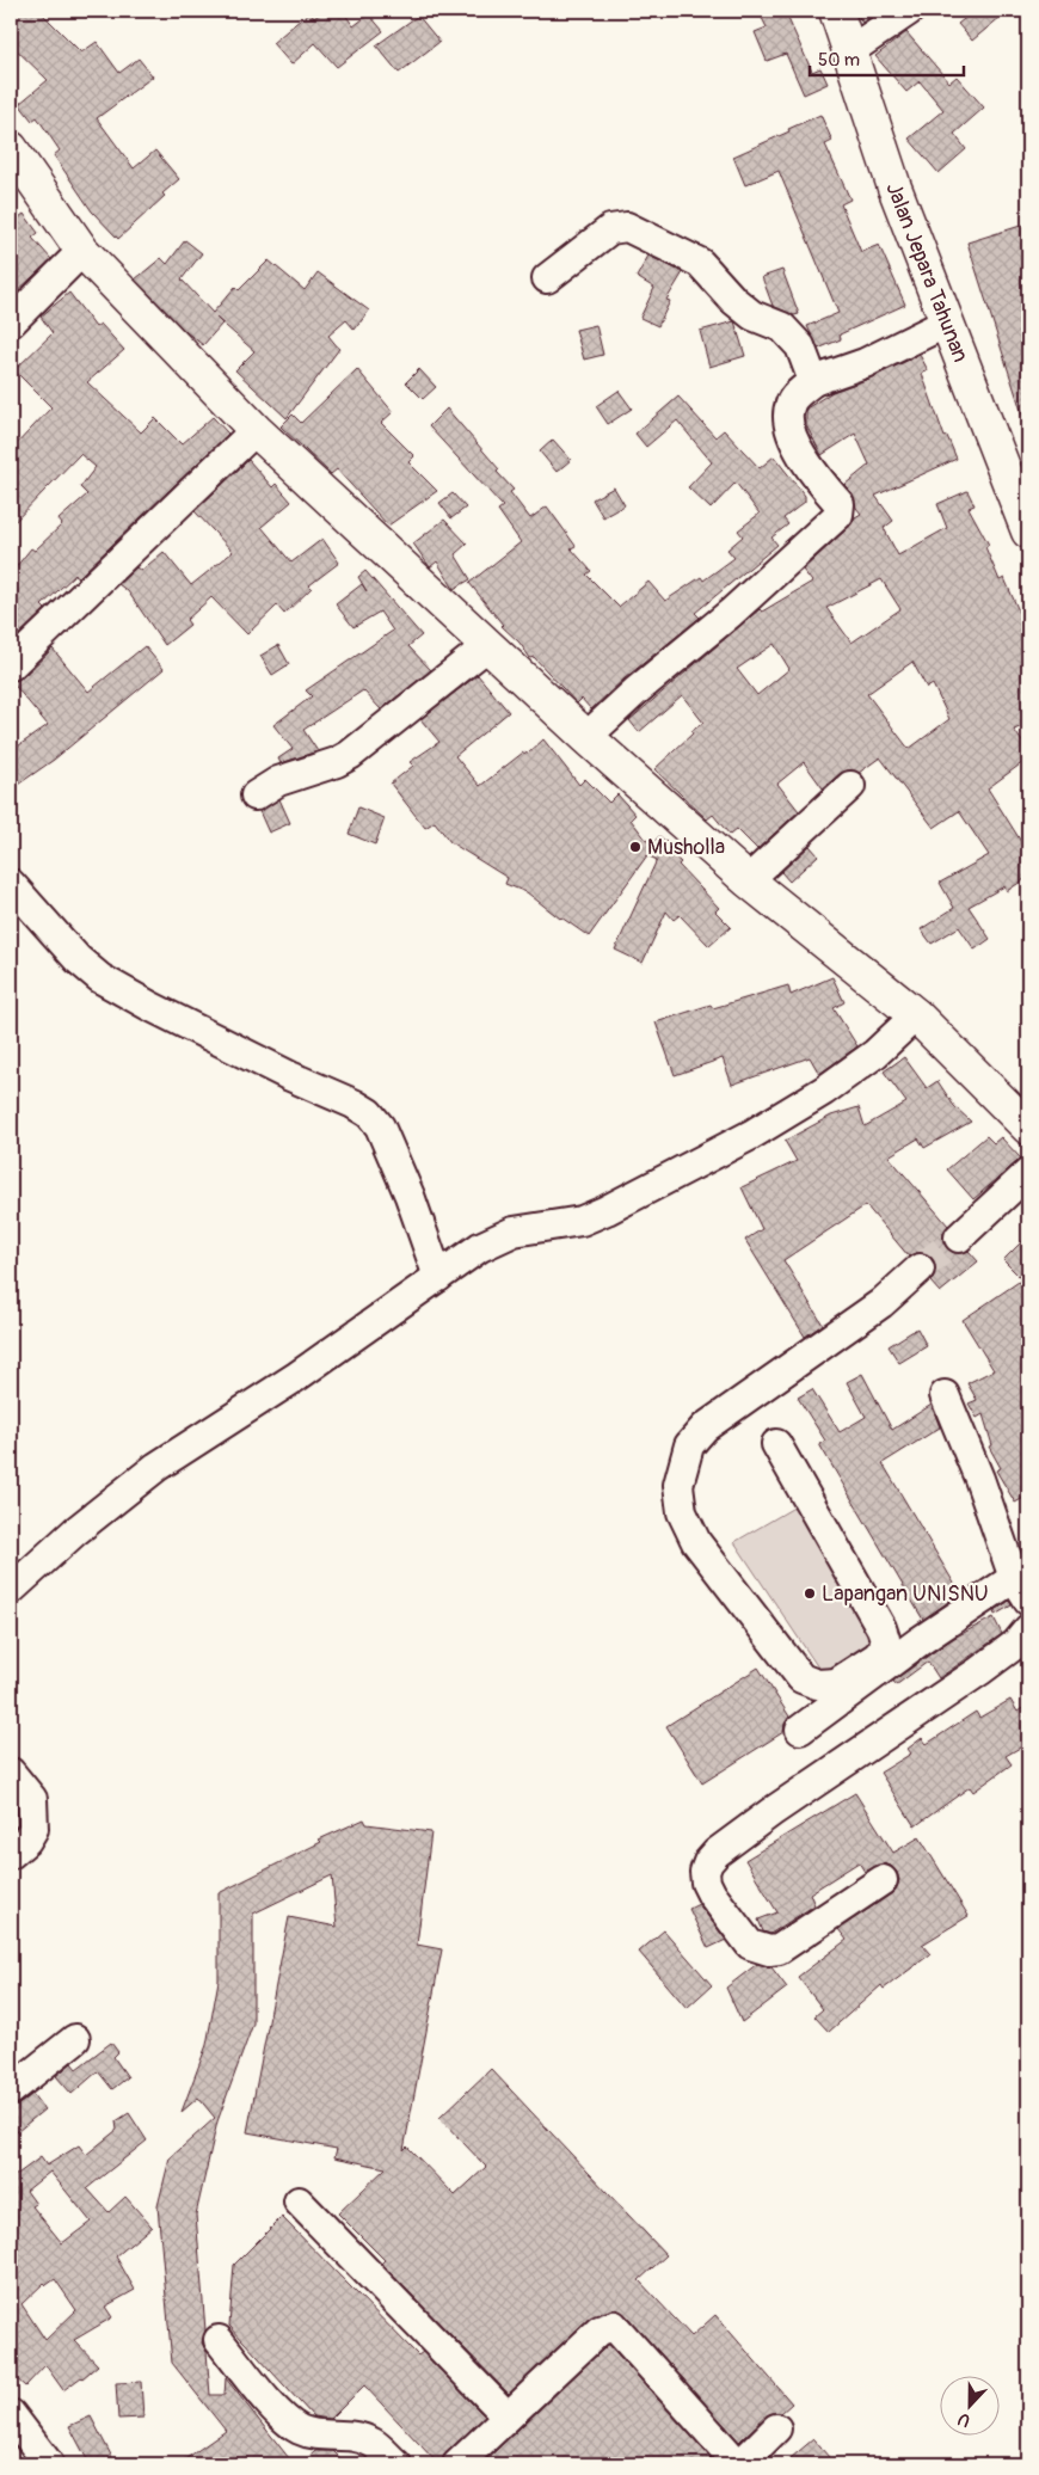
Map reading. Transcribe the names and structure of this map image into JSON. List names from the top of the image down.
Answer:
{
  "streets": {
    "main road": ["Jalan Jepara Tahunan"]
  },
  "places": ["Musholla", "Lapangan UNISNU"],
  "scale_bar": "50 m",
  "north": "bottom"
}
